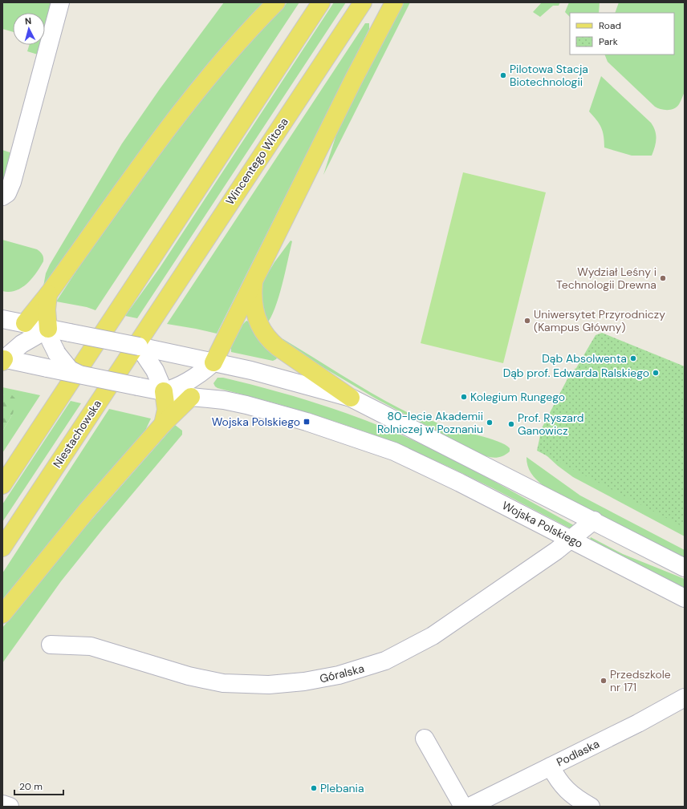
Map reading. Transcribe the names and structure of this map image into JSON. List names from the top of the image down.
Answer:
{
  "streets": {
    "main road": ["Wincentego Witosa", "Niestachowska"],
    "street": ["Wojska Polskiego", "Góralska", "Podlaska"]
  },
  "crossings": [
    ["Wincentego Witosa", "Niestachowska"],
    ["Wojska Polskiego", "Góralska"]
  ],
  "places": {
    "other": [
      "Pilotowa Stacja Biotechnologii",
      "Wydział Leśny i Technologii Drewna",
      "Uniwersytet Przyrodniczy (Kampus Główny)",
      "Dąb Absolwenta",
      "Dąb prof. Edwarda Ralskiego",
      "Kolegium Rungego",
      "80-lecie Akademii Rolniczej w Poznaniu",
      "Prof. Ryszard Ganowicz",
      "Przedszkole nr 171",
      "Plebania"
    ],
    "transit": ["Wojska Polskiego"]
  },
  "legend": ["Road", "Park"],
  "scale_bar": "20 m",
  "north": "top"
}
